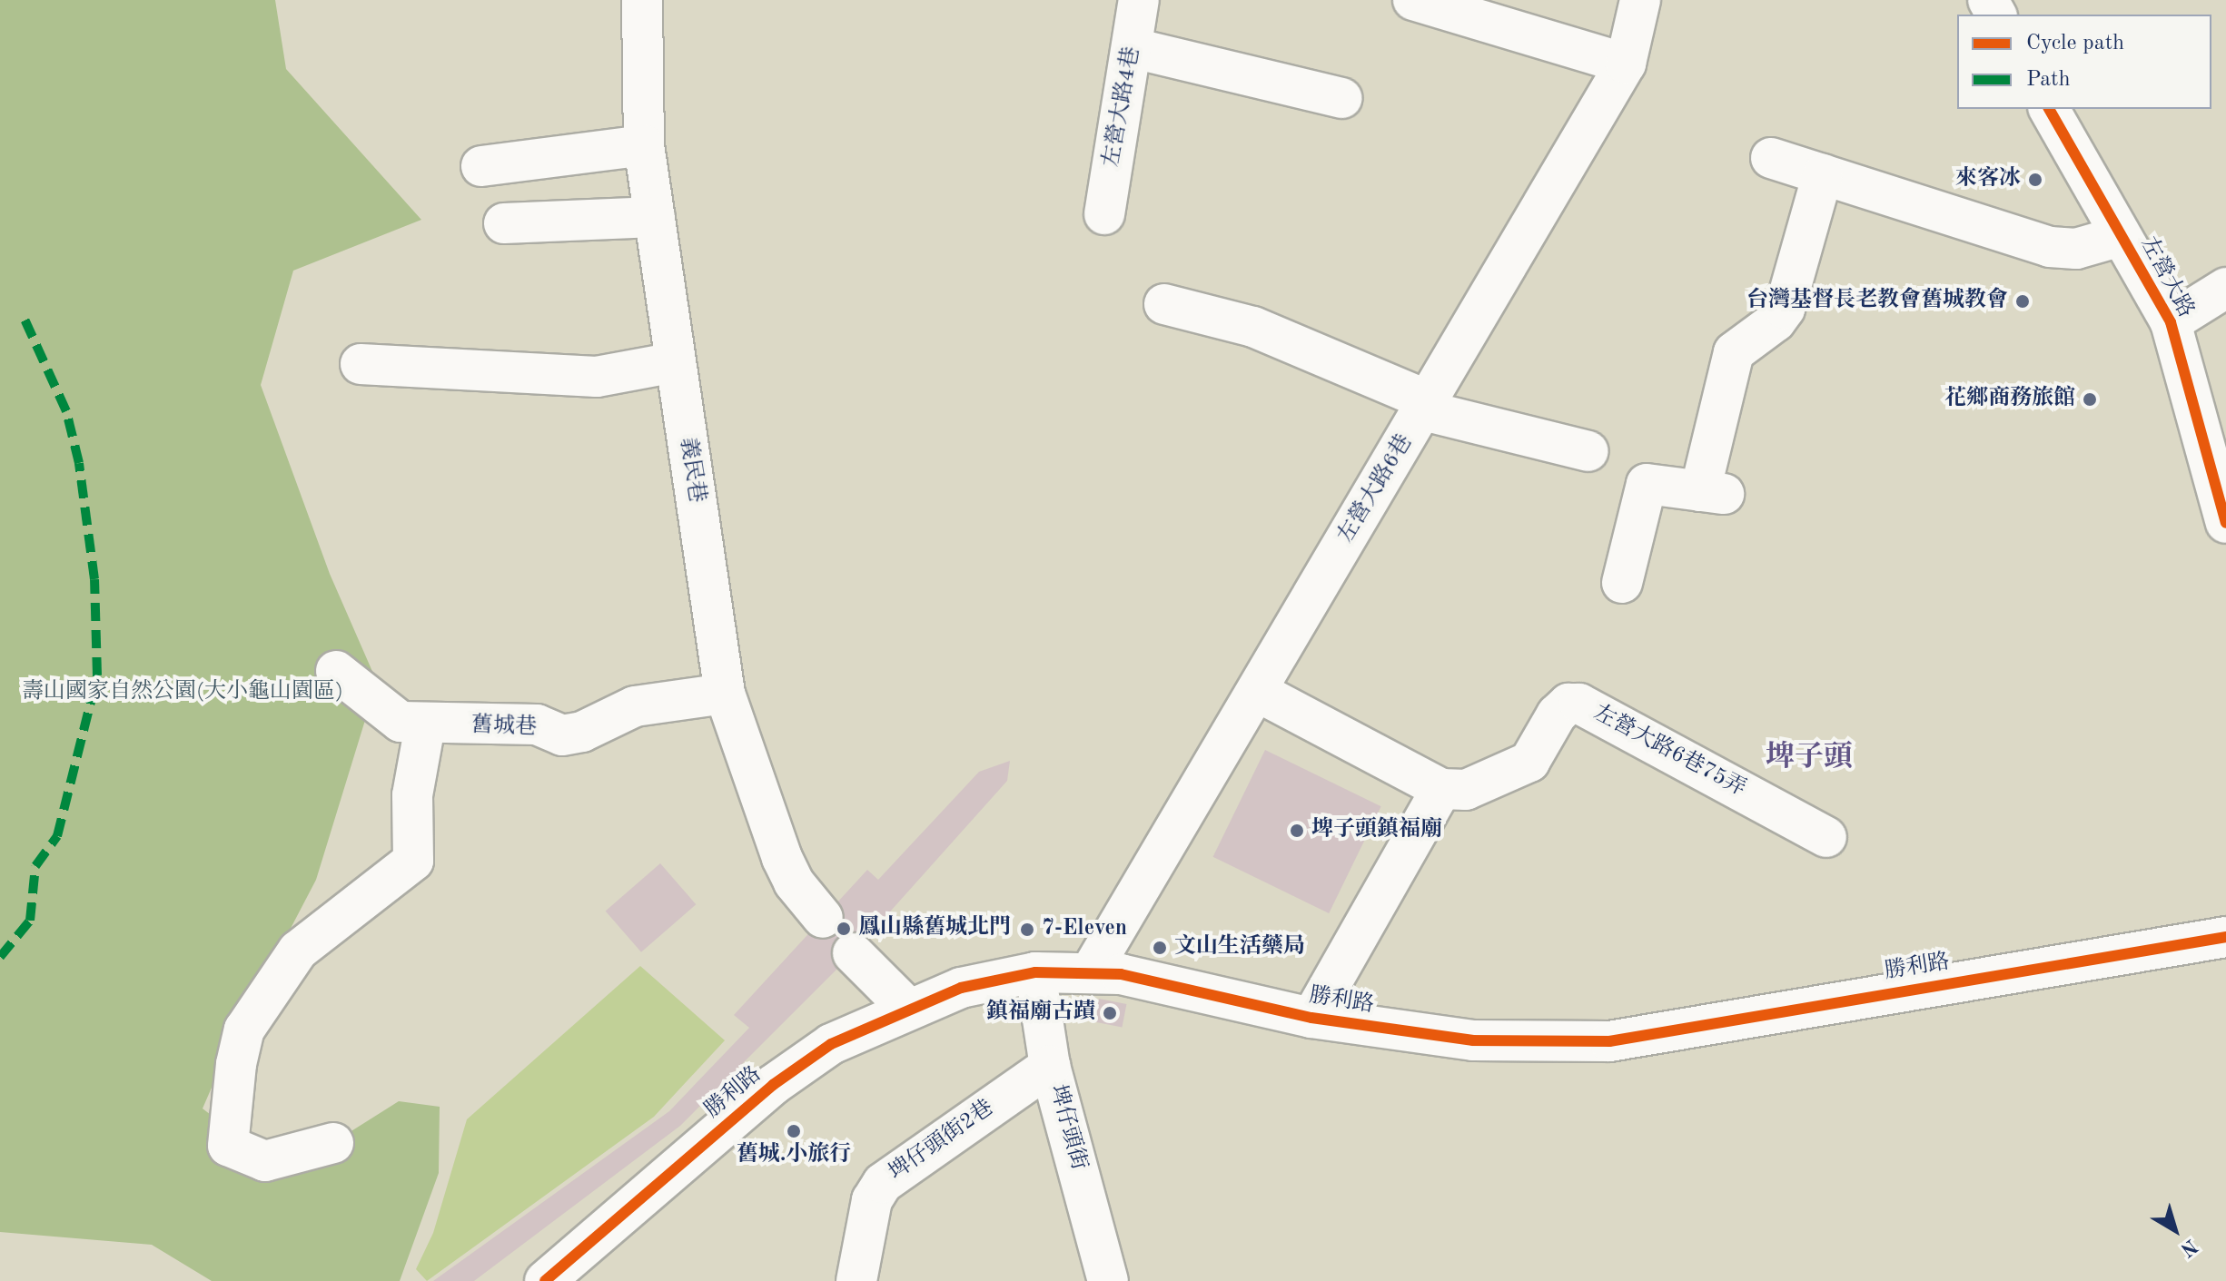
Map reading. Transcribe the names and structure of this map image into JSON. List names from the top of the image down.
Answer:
{
  "streets": {
    "street": [
      "左營大路4巷",
      "左營大路",
      "義民巷",
      "左營大路6巷",
      "舊城巷",
      "左營大路6巷75弄",
      "勝利路",
      "埤仔頭街",
      "埤仔頭街2巷"
    ]
  },
  "crossings": [
    ["義民巷", "舊城巷"],
    ["左營大路6巷", "勝利路"],
    ["勝利路", "埤仔頭街"],
    ["埤仔頭街", "埤仔頭街2巷"]
  ],
  "districts": ["埤子頭"],
  "parks": ["壽山國家自然公園(大小龜山園區)"],
  "places": [
    "來客冰",
    "台灣基督長老教會舊城教會",
    "花鄉商務旅館",
    "埤子頭鎮福廟",
    "鳳山縣舊城北門",
    "7-Eleven",
    "文山生活藥局",
    "鎮福廟古蹟",
    "舊城.小旅行"
  ],
  "legend": ["Cycle path", "Path"],
  "north": "bottom right"
}
